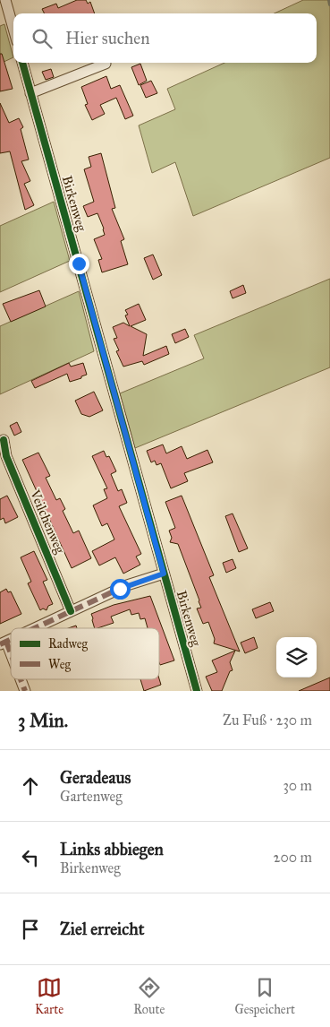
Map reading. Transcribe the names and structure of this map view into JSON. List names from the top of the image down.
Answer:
{
  "streets": {
    "street": ["Birkenweg", "Veilchenweg"]
  },
  "legend": ["Radweg", "Weg"],
  "page": {
    "search": "Hier suchen",
    "heading": ["3 Min.", "Zu Fuß · 230 m"],
    "list": [
      ["Geradeaus", "Gartenweg", "30 m"],
      ["Links abbiegen", "Birkenweg", "200 m"],
      "Ziel erreicht"
    ],
    "nav": ["Karte", "Route", "Gespeichert"]
  }
}
